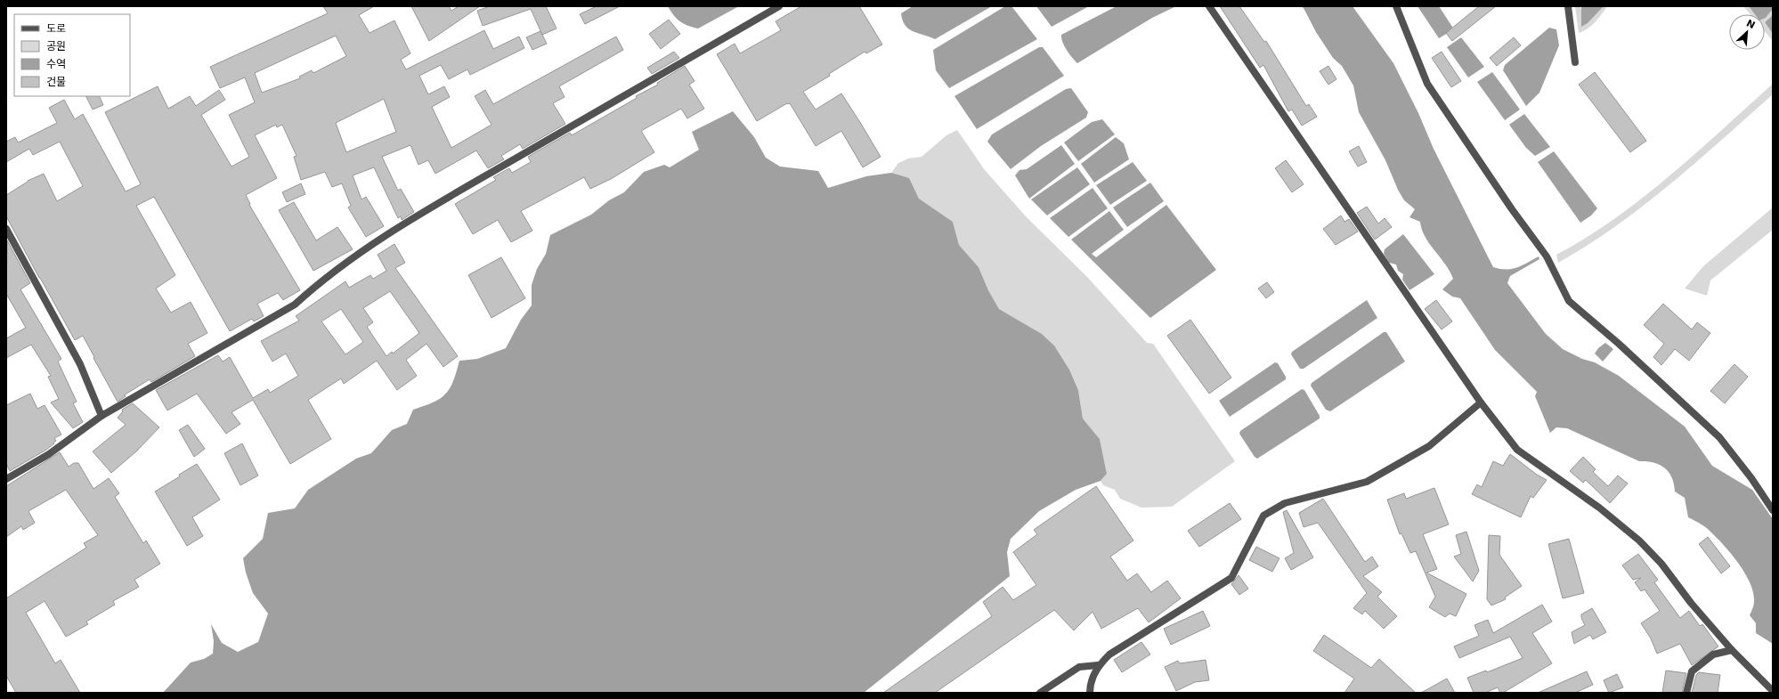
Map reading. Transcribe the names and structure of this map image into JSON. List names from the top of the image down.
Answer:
{
  "legend": [
    "도로",
    "공원",
    "수역",
    "건물"
  ],
  "north": "top right"
}
